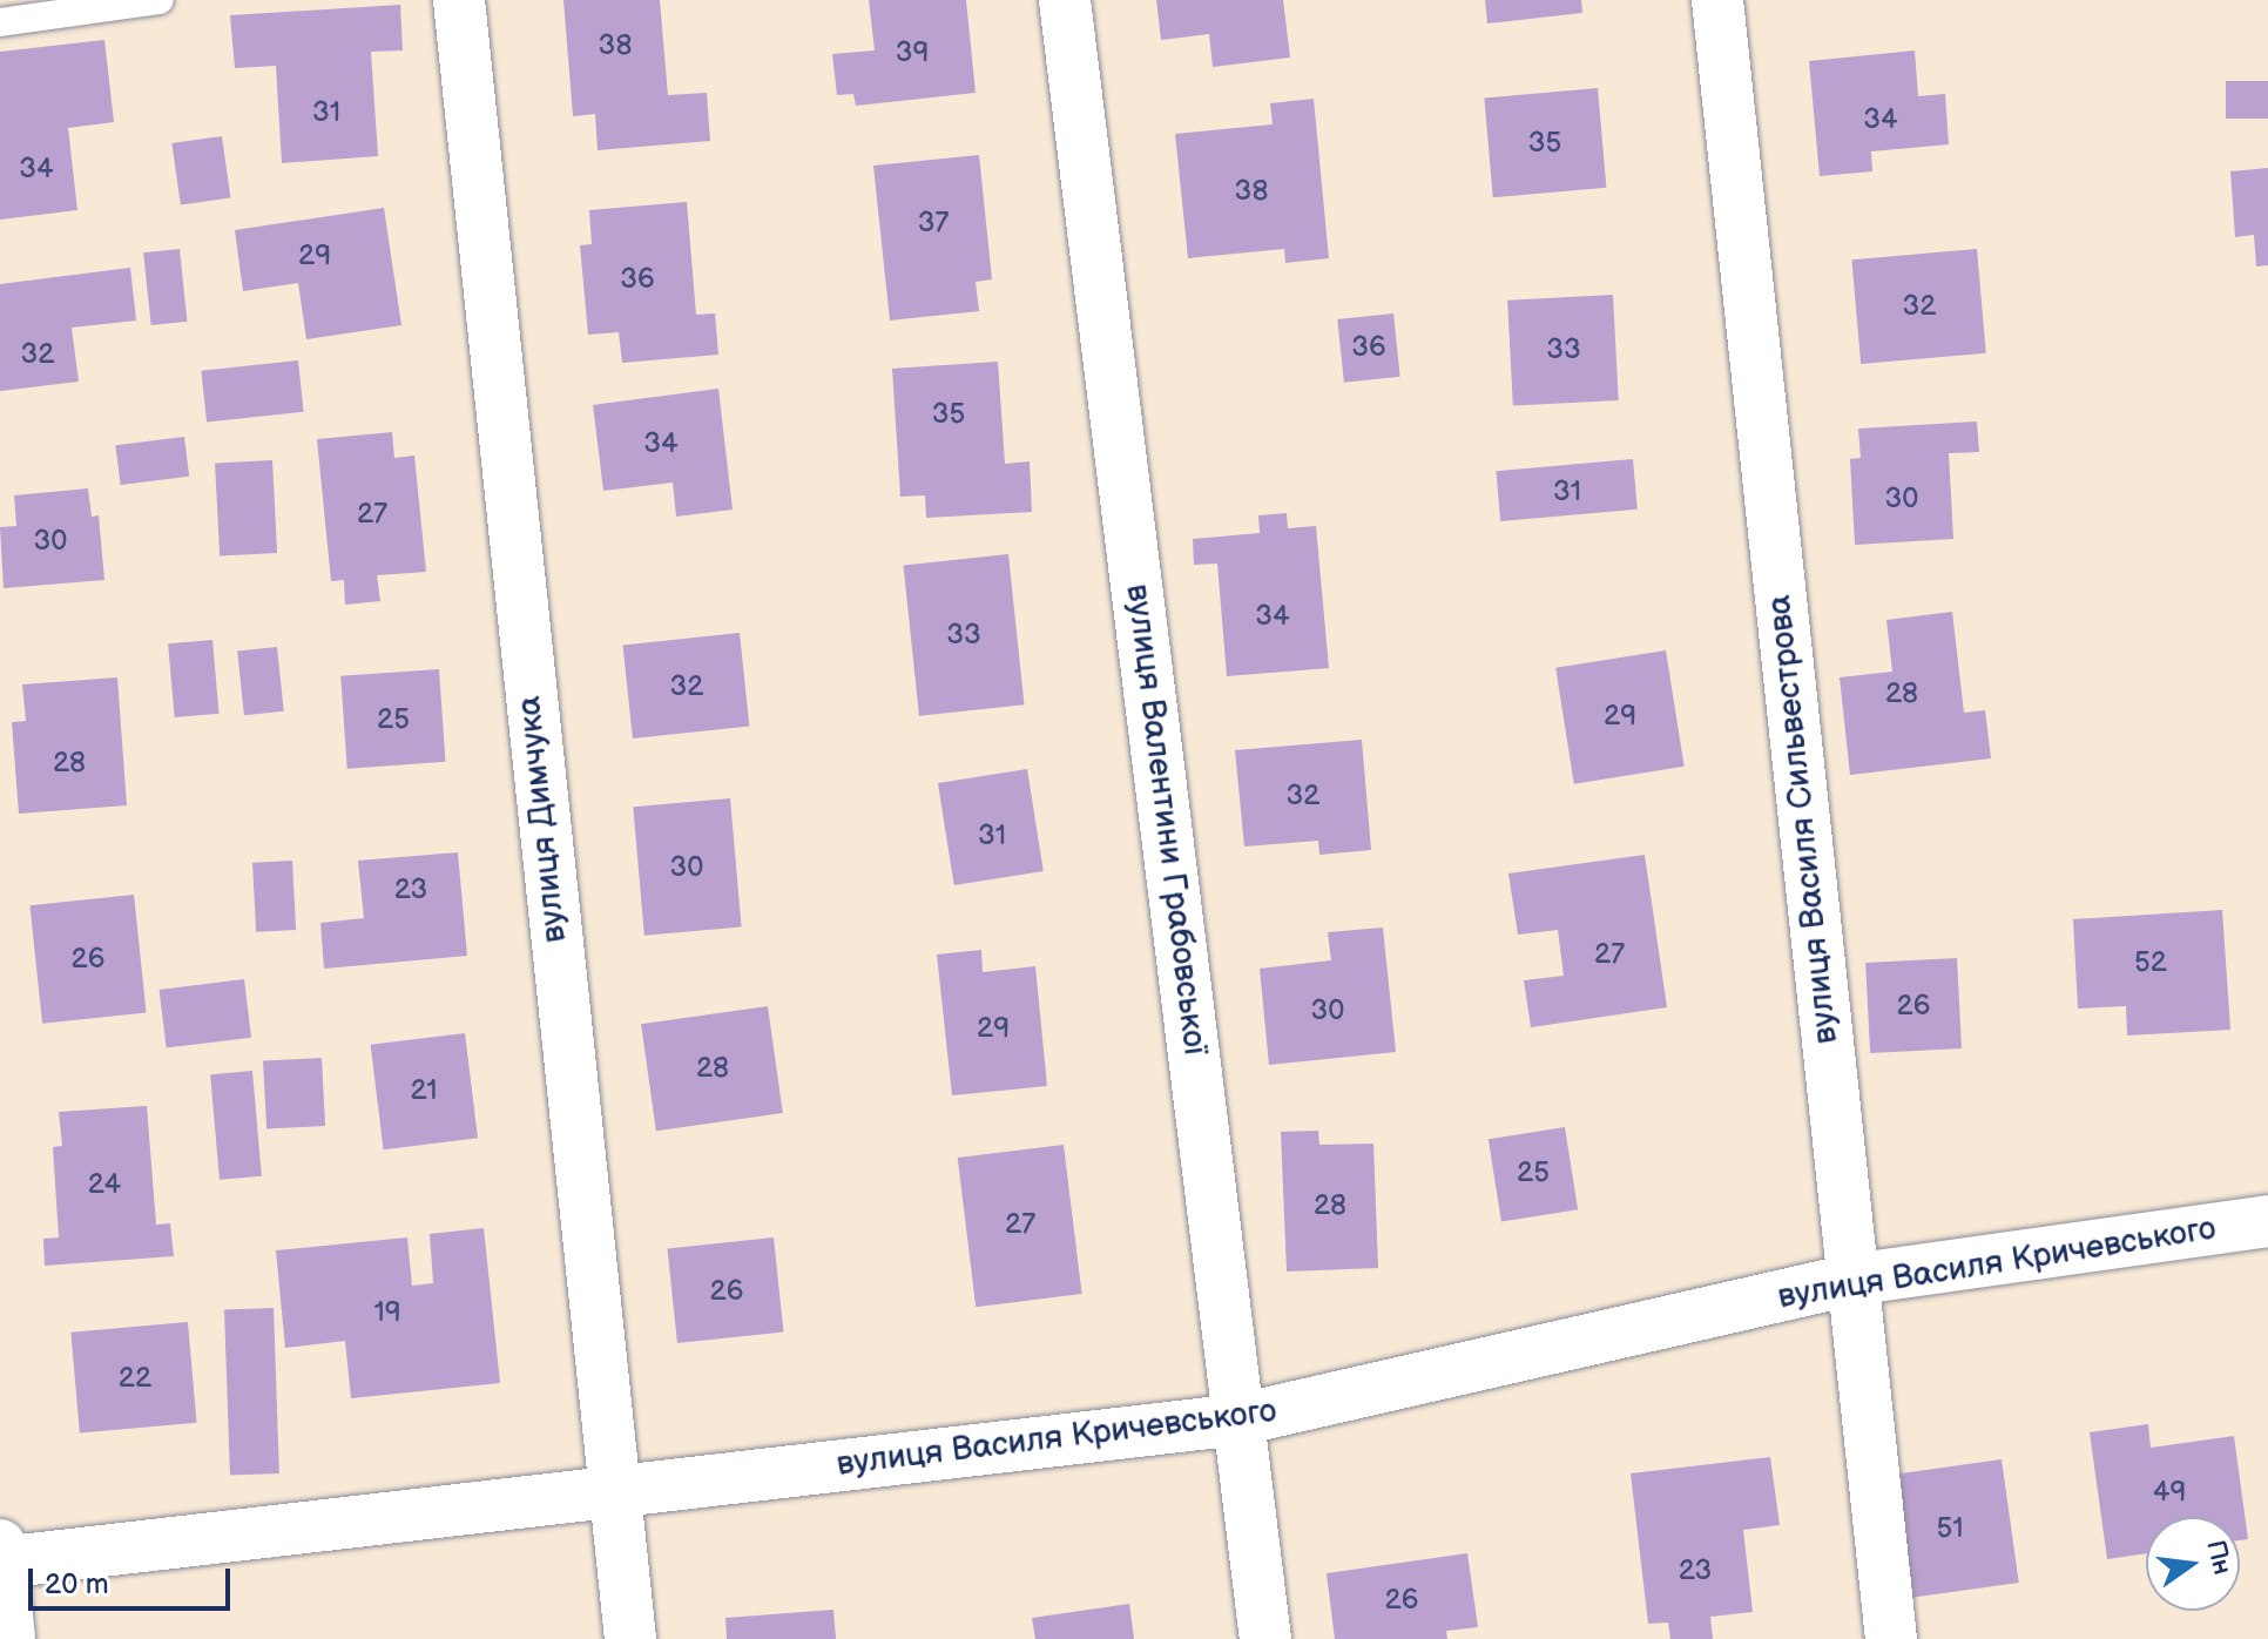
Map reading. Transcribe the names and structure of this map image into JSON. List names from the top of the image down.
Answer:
{
  "streets": {
    "street": [
      "вулиця Димчука",
      "вулиця Валентини Грабовської",
      "вулиця Василя Сильвестрова",
      "вулиця Василя Кричевського"
    ]
  },
  "crossings": [
    ["вулиця Димчука", "вулиця Василя Кричевського"],
    ["вулиця Валентини Грабовської", "вулиця Василя Кричевського"],
    ["вулиця Василя Сильвестрова", "вулиця Василя Кричевського"]
  ],
  "house_numbers": [
    "38",
    "39",
    "31",
    "34",
    "35",
    "34",
    "38",
    "37",
    "29",
    "36",
    "32",
    "36",
    "33",
    "32",
    "35",
    "34",
    "31",
    "30",
    "27",
    "30",
    "34",
    "33",
    "32",
    "28",
    "29",
    "25",
    "28",
    "32",
    "31",
    "30",
    "23",
    "27",
    "26",
    "52",
    "26",
    "30",
    "29",
    "28",
    "21",
    "25",
    "24",
    "28",
    "27",
    "26",
    "19",
    "22",
    "49",
    "51",
    "23",
    "26"
  ],
  "scale_bar": "20 m",
  "north": "right"
}
